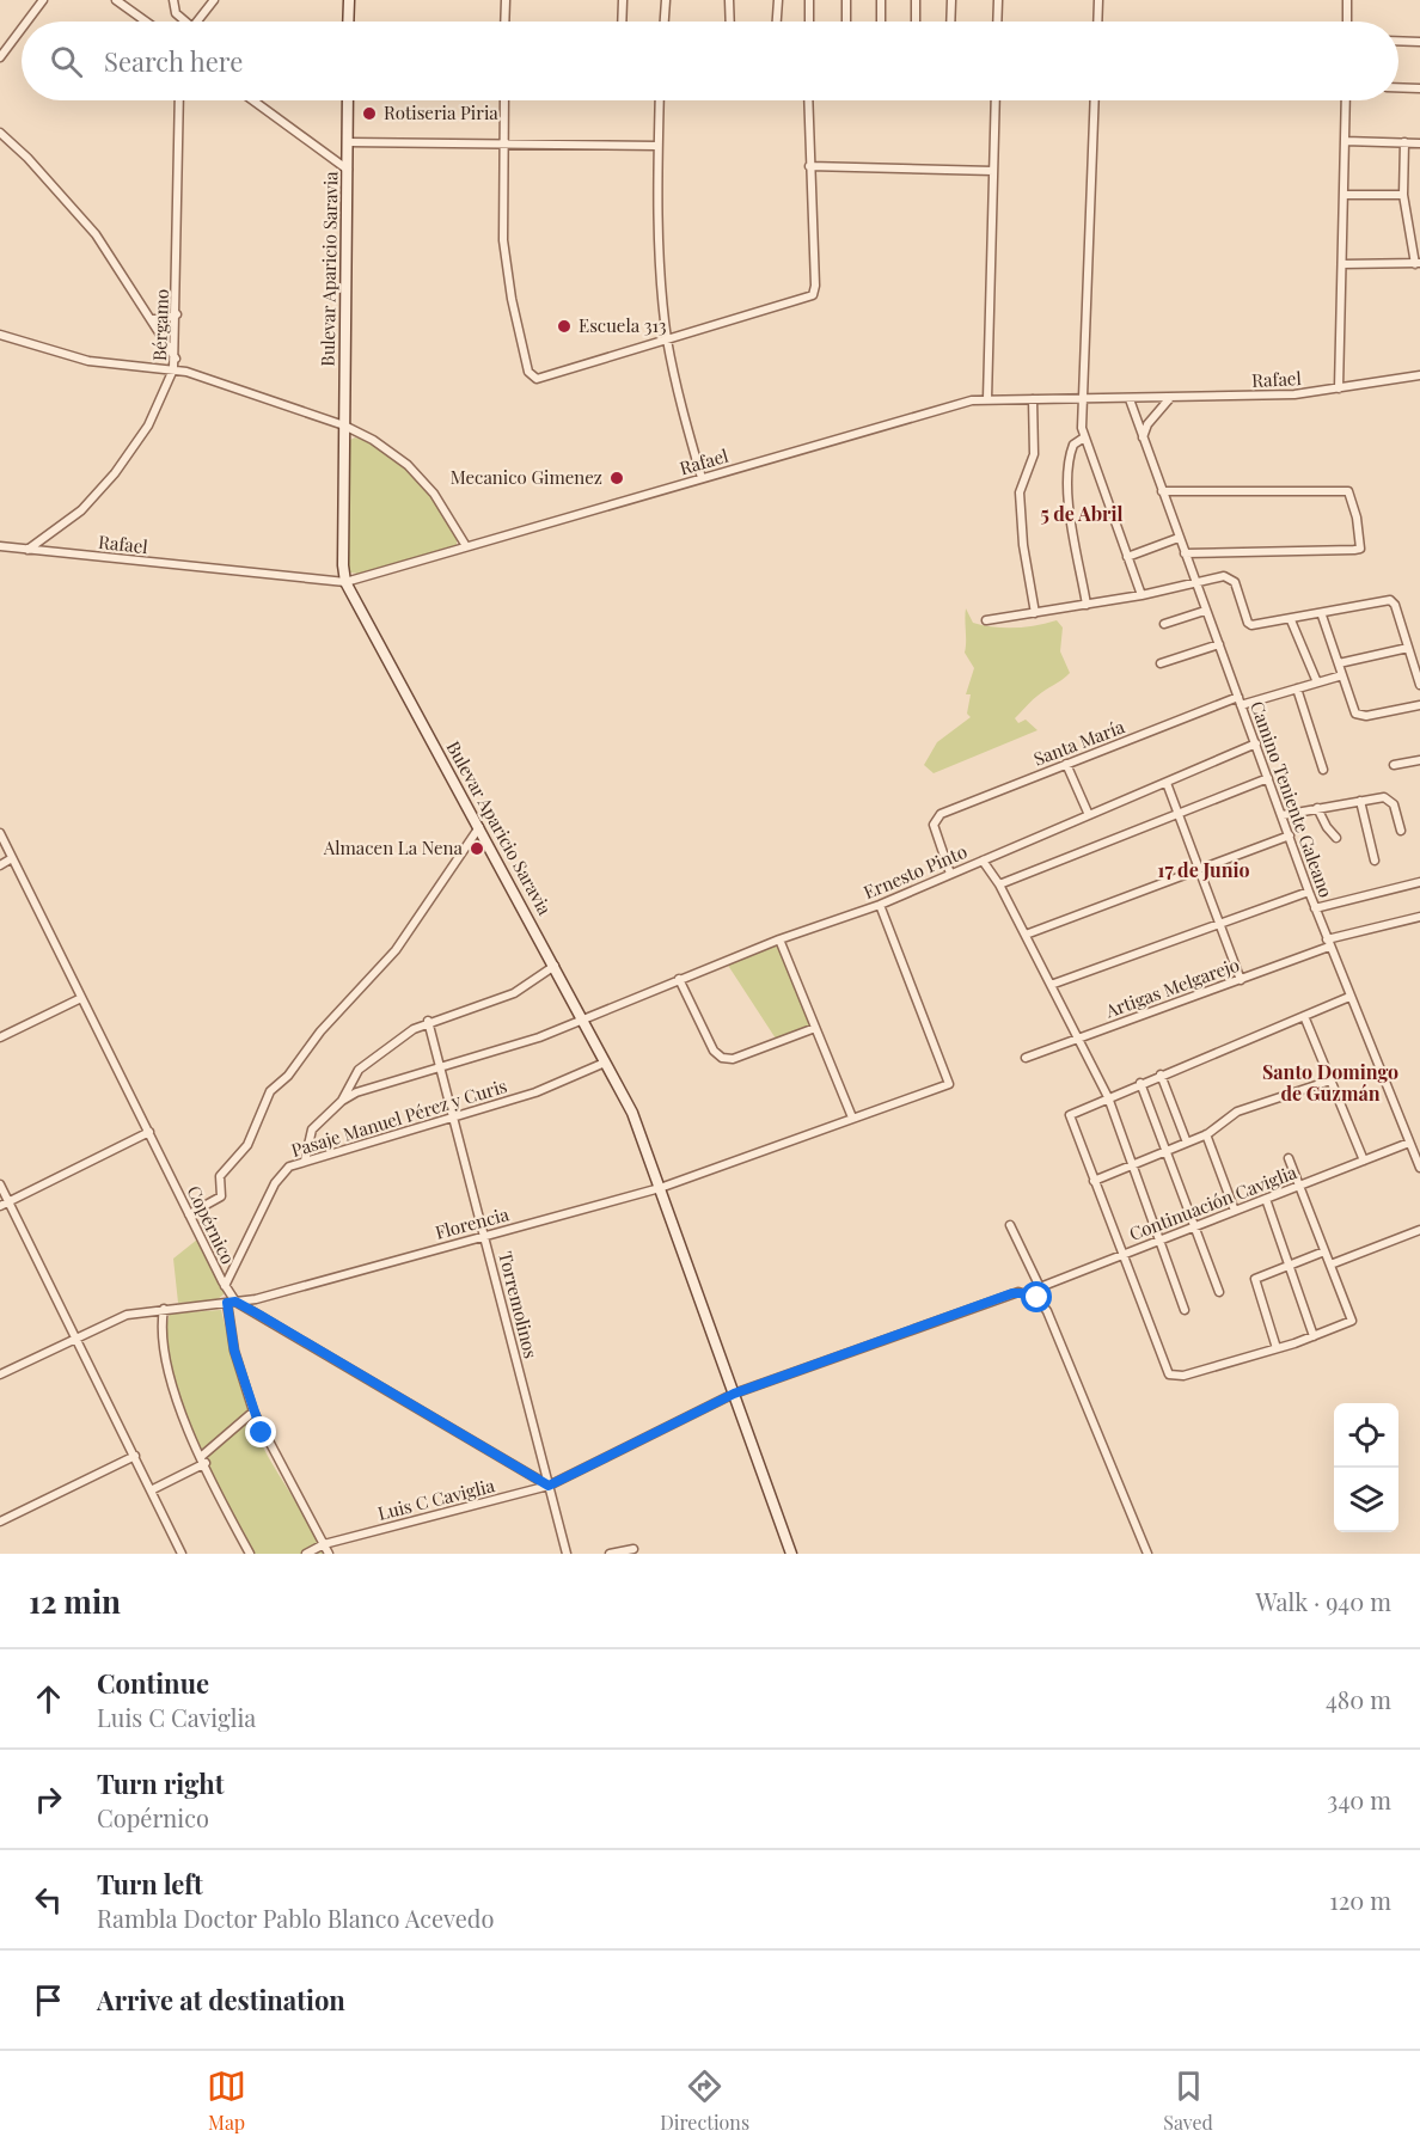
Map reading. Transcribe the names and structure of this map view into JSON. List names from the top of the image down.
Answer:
{
  "streets": {
    "street": [
      "Bulevar Aparicio Saravia",
      "Bérgamo",
      "Rafael",
      "Santa María",
      "Camino Teniente Galeano",
      "Ernesto Pinto",
      "Artigas Melgarejo",
      "Pasaje Manuel Pérez y Curis",
      "Continuación Caviglia",
      "Florencia",
      "Copérnico",
      "Torremolinos",
      "Luis C Caviglia"
    ]
  },
  "crossings": [
    ["Bulevar Aparicio Saravia", "Rafael"],
    ["Bulevar Aparicio Saravia", "Ernesto Pinto"],
    ["Bulevar Aparicio Saravia", "Pasaje Manuel Pérez y Curis"],
    ["Bulevar Aparicio Saravia", "Florencia"],
    ["Bulevar Aparicio Saravia", "Luis C Caviglia"],
    ["Bérgamo", "Rafael"],
    ["Rafael", "Camino Teniente Galeano"],
    ["Santa María", "Camino Teniente Galeano"],
    ["Santa María", "Ernesto Pinto"],
    ["Camino Teniente Galeano", "Ernesto Pinto"],
    ["Camino Teniente Galeano", "Artigas Melgarejo"],
    ["Camino Teniente Galeano", "Continuación Caviglia"],
    ["Ernesto Pinto", "Florencia"],
    ["Ernesto Pinto", "Torremolinos"],
    ["Pasaje Manuel Pérez y Curis", "Copérnico"],
    ["Pasaje Manuel Pérez y Curis", "Torremolinos"],
    ["Continuación Caviglia", "Luis C Caviglia"],
    ["Florencia", "Copérnico"],
    ["Florencia", "Torremolinos"],
    ["Copérnico", "Torremolinos"],
    ["Copérnico", "Luis C Caviglia"],
    ["Torremolinos", "Luis C Caviglia"]
  ],
  "districts": ["5 de Abril", "17 de Junio", "Santo Domingo de Guzmán"],
  "places": [
    "Rotiseria Piria",
    "Escuela 313",
    "Mecanico Gimenez",
    "Almacen La Nena"
  ],
  "page": {
    "search": "Search here",
    "heading": ["12 min", "Walk · 940 m"],
    "list": [
      ["Continue", "Luis C Caviglia", "480 m"],
      ["Turn right", "Copérnico", "340 m"],
      ["Turn left", "Rambla Doctor Pablo Blanco Acevedo", "120 m"],
      "Arrive at destination"
    ],
    "nav": ["Map", "Directions", "Saved"]
  }
}
